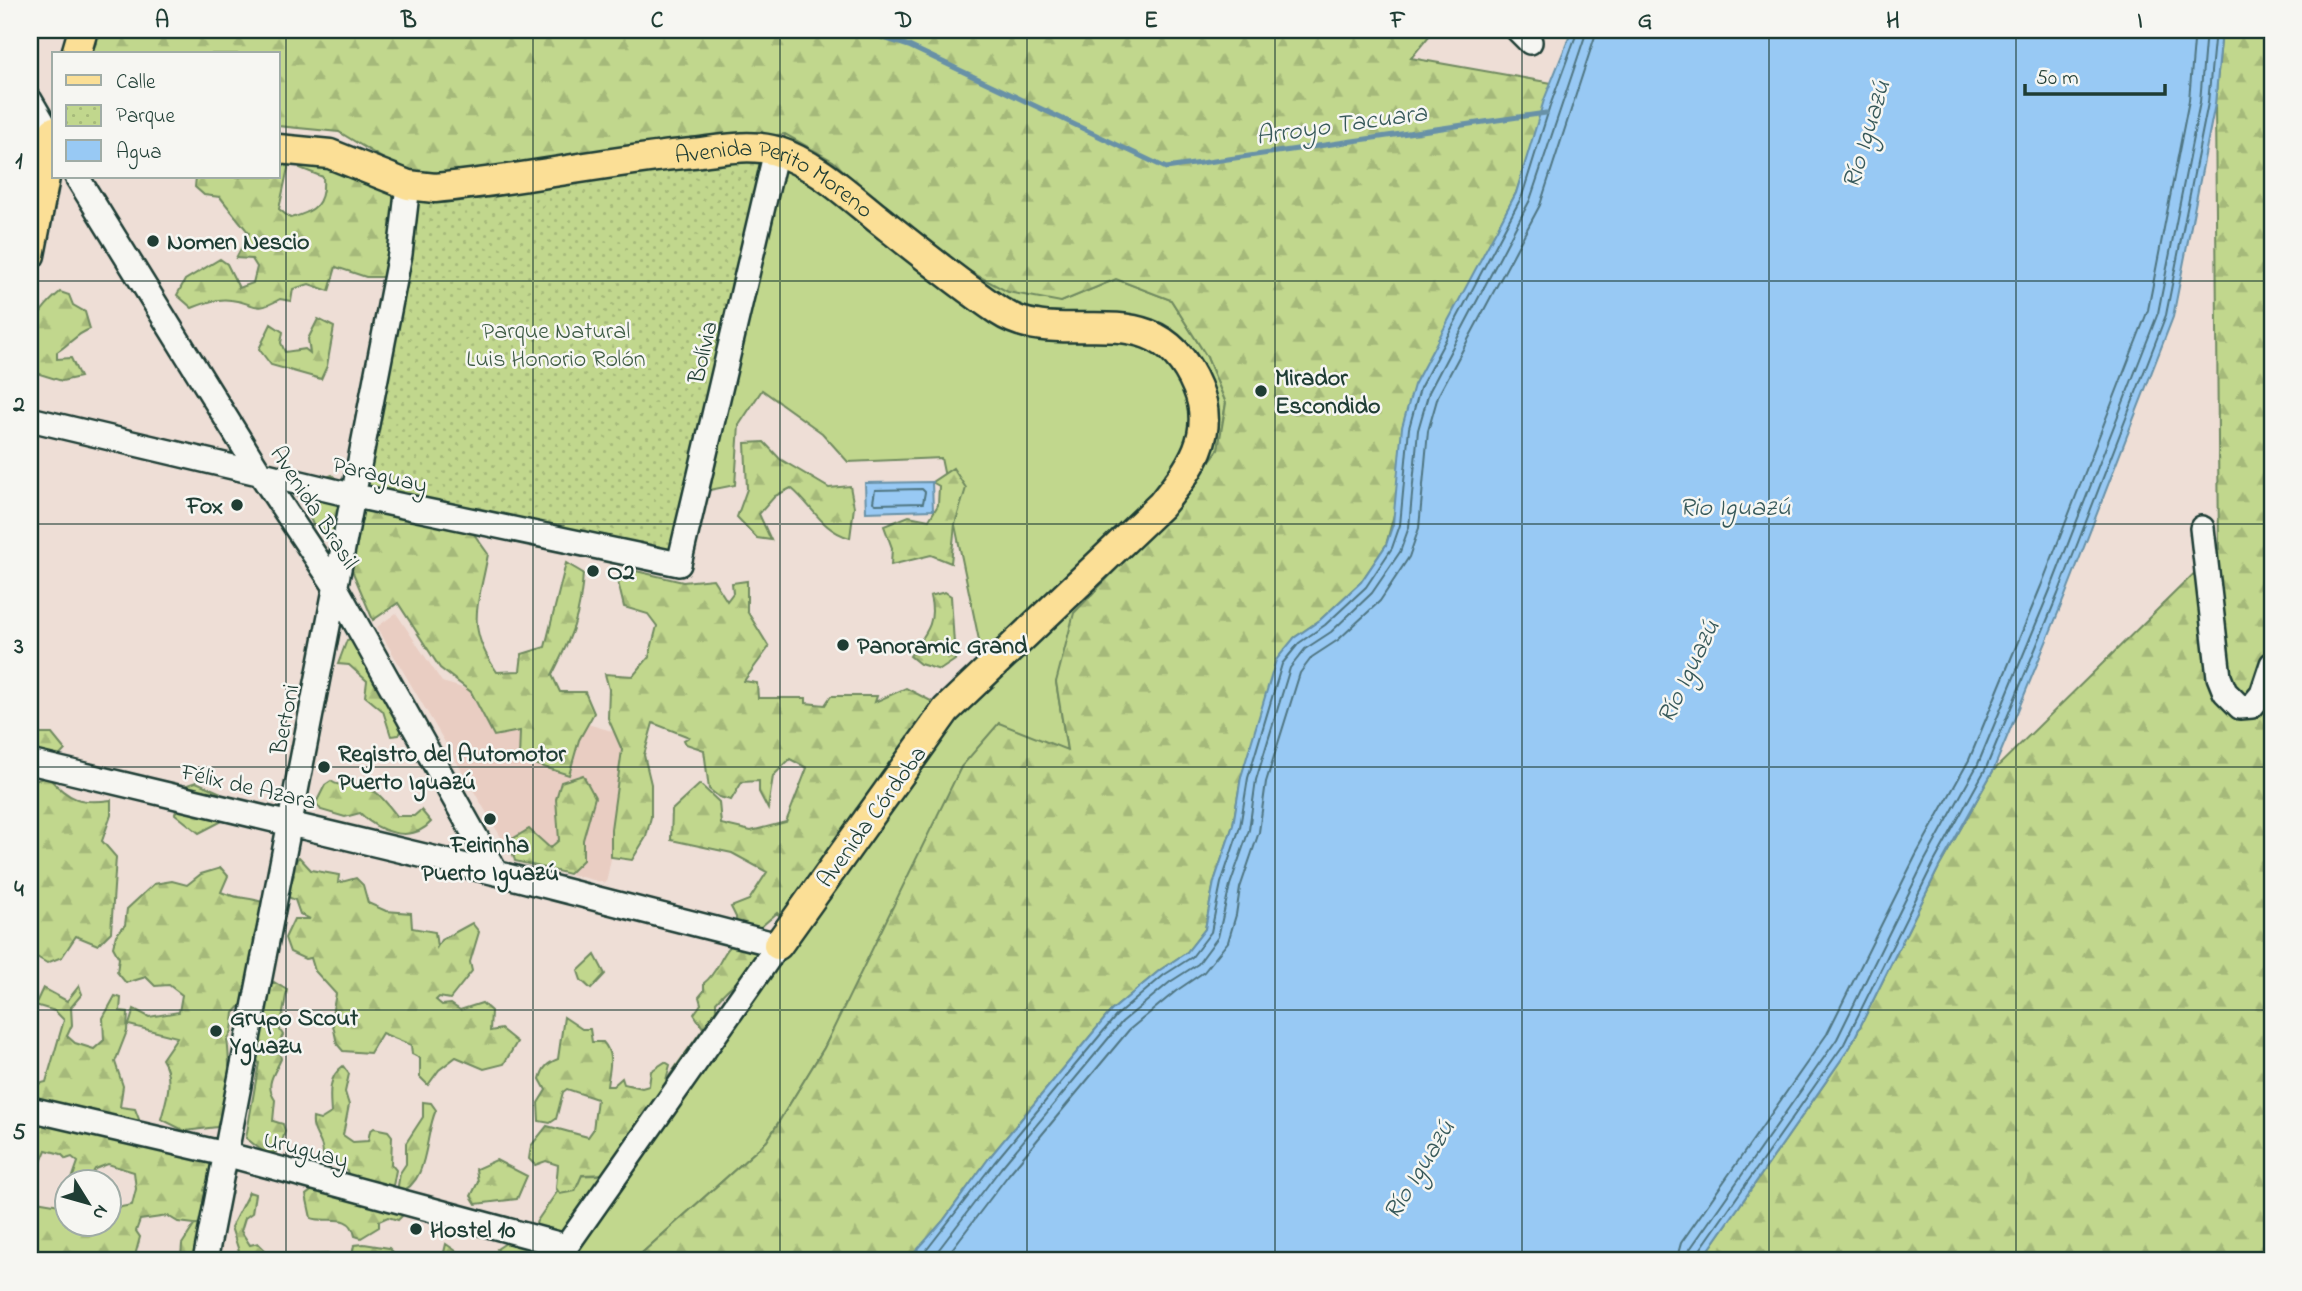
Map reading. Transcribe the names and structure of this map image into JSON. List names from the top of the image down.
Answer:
{
  "streets": {
    "main road": ["Avenida Perito Moreno", "Avenida Córdoba"],
    "street": [
      "Bolívia",
      "Paraguay",
      "Avenida Brasil",
      "Bertoni",
      "Félix de Azara",
      "Uruguay"
    ]
  },
  "crossings": [
    ["Avenida Perito Moreno", "Bolívia"],
    ["Avenida Perito Moreno", "Bertoni"],
    ["Avenida Perito Moreno", "Avenida Córdoba"],
    ["Bolívia", "Paraguay"],
    ["Paraguay", "Avenida Brasil"],
    ["Paraguay", "Bertoni"],
    ["Avenida Brasil", "Bertoni"],
    ["Avenida Brasil", "Félix de Azara"],
    ["Bertoni", "Félix de Azara"],
    ["Bertoni", "Uruguay"],
    ["Félix de Azara", "Avenida Córdoba"],
    ["Avenida Córdoba", "Uruguay"]
  ],
  "water": ["Arroyo Tacuara", "Río Iguazú", "Rio Iguazú"],
  "parks": ["Parque Natural Luis Honorio Rolón"],
  "places": [
    "Nomen Nescio",
    "Mirador Escondido",
    "Fox",
    "O2",
    "Panoramic Grand",
    "Registro del Automotor Puerto Iguazú",
    "Feirinha Puerto Iguazú",
    "Grupo Scout Yguazu",
    "Hostel 10"
  ],
  "legend": ["Calle", "Parque", "Agua"],
  "scale_bar": "50 m",
  "north": "bottom right",
  "grid": {
    "columns": [
      "A",
      "B",
      "C",
      "D",
      "E",
      "F",
      "G",
      "H",
      "I"
    ],
    "rows": [
      "1",
      "2",
      "3",
      "4",
      "5"
    ]
  }
}
